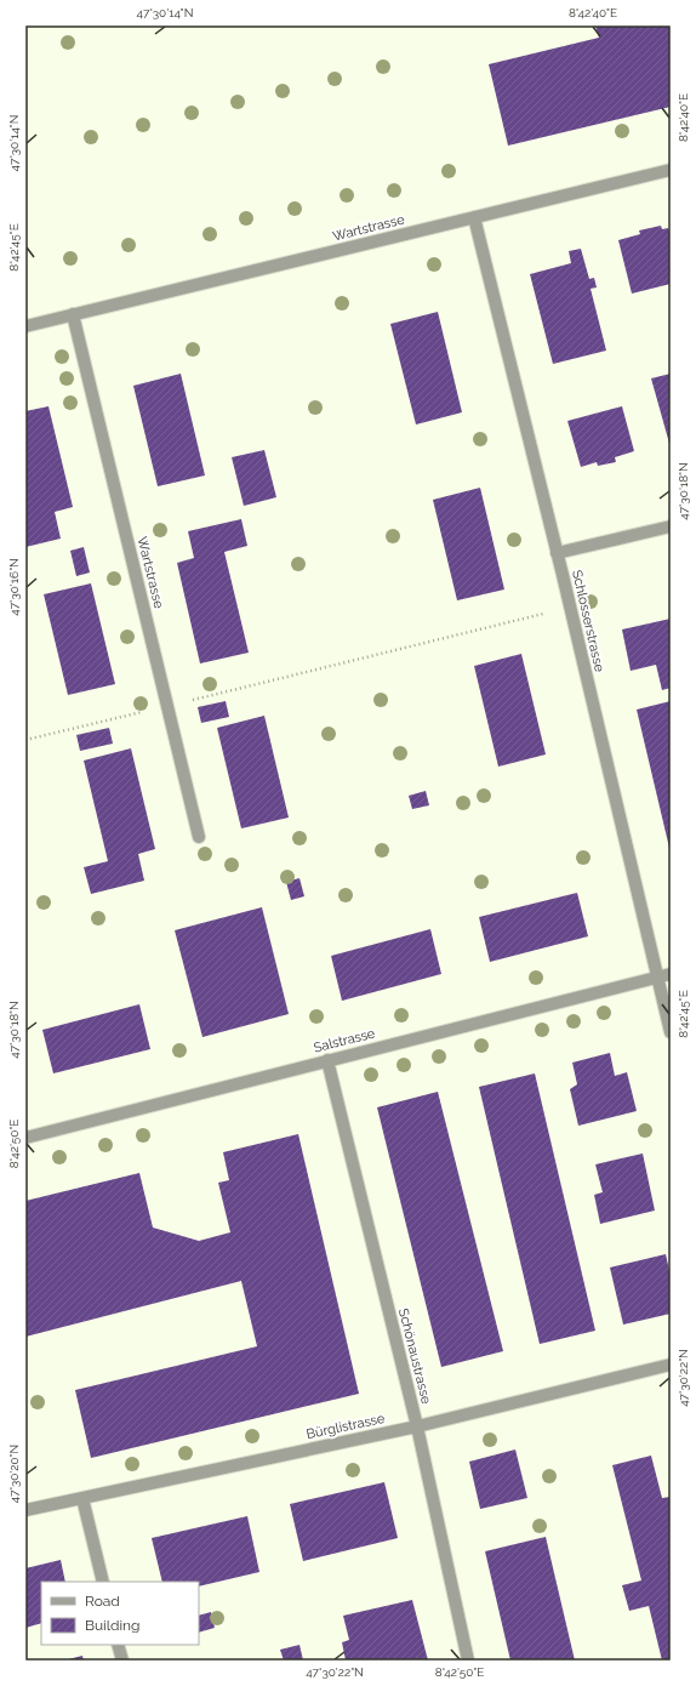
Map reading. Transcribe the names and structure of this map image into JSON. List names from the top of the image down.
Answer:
{
  "streets": {
    "street": [
      "Wartstrasse",
      "Schlosserstrasse",
      "Salstrasse",
      "Schönaustrasse",
      "Bürglistrasse"
    ]
  },
  "crossings": [
    ["Wartstrasse", "Schlosserstrasse"],
    ["Schlosserstrasse", "Salstrasse"],
    ["Salstrasse", "Schönaustrasse"],
    ["Schönaustrasse", "Bürglistrasse"]
  ],
  "legend": ["Road", "Building"],
  "coordinates": [
    "47°30'14\"N",
    "8°42'40\"E",
    "8°42'45\"E",
    "47°30'18\"N",
    "47°30'16\"N",
    "8°42'50\"E",
    "47°30'22\"N",
    "47°30'20\"N"
  ]
}
